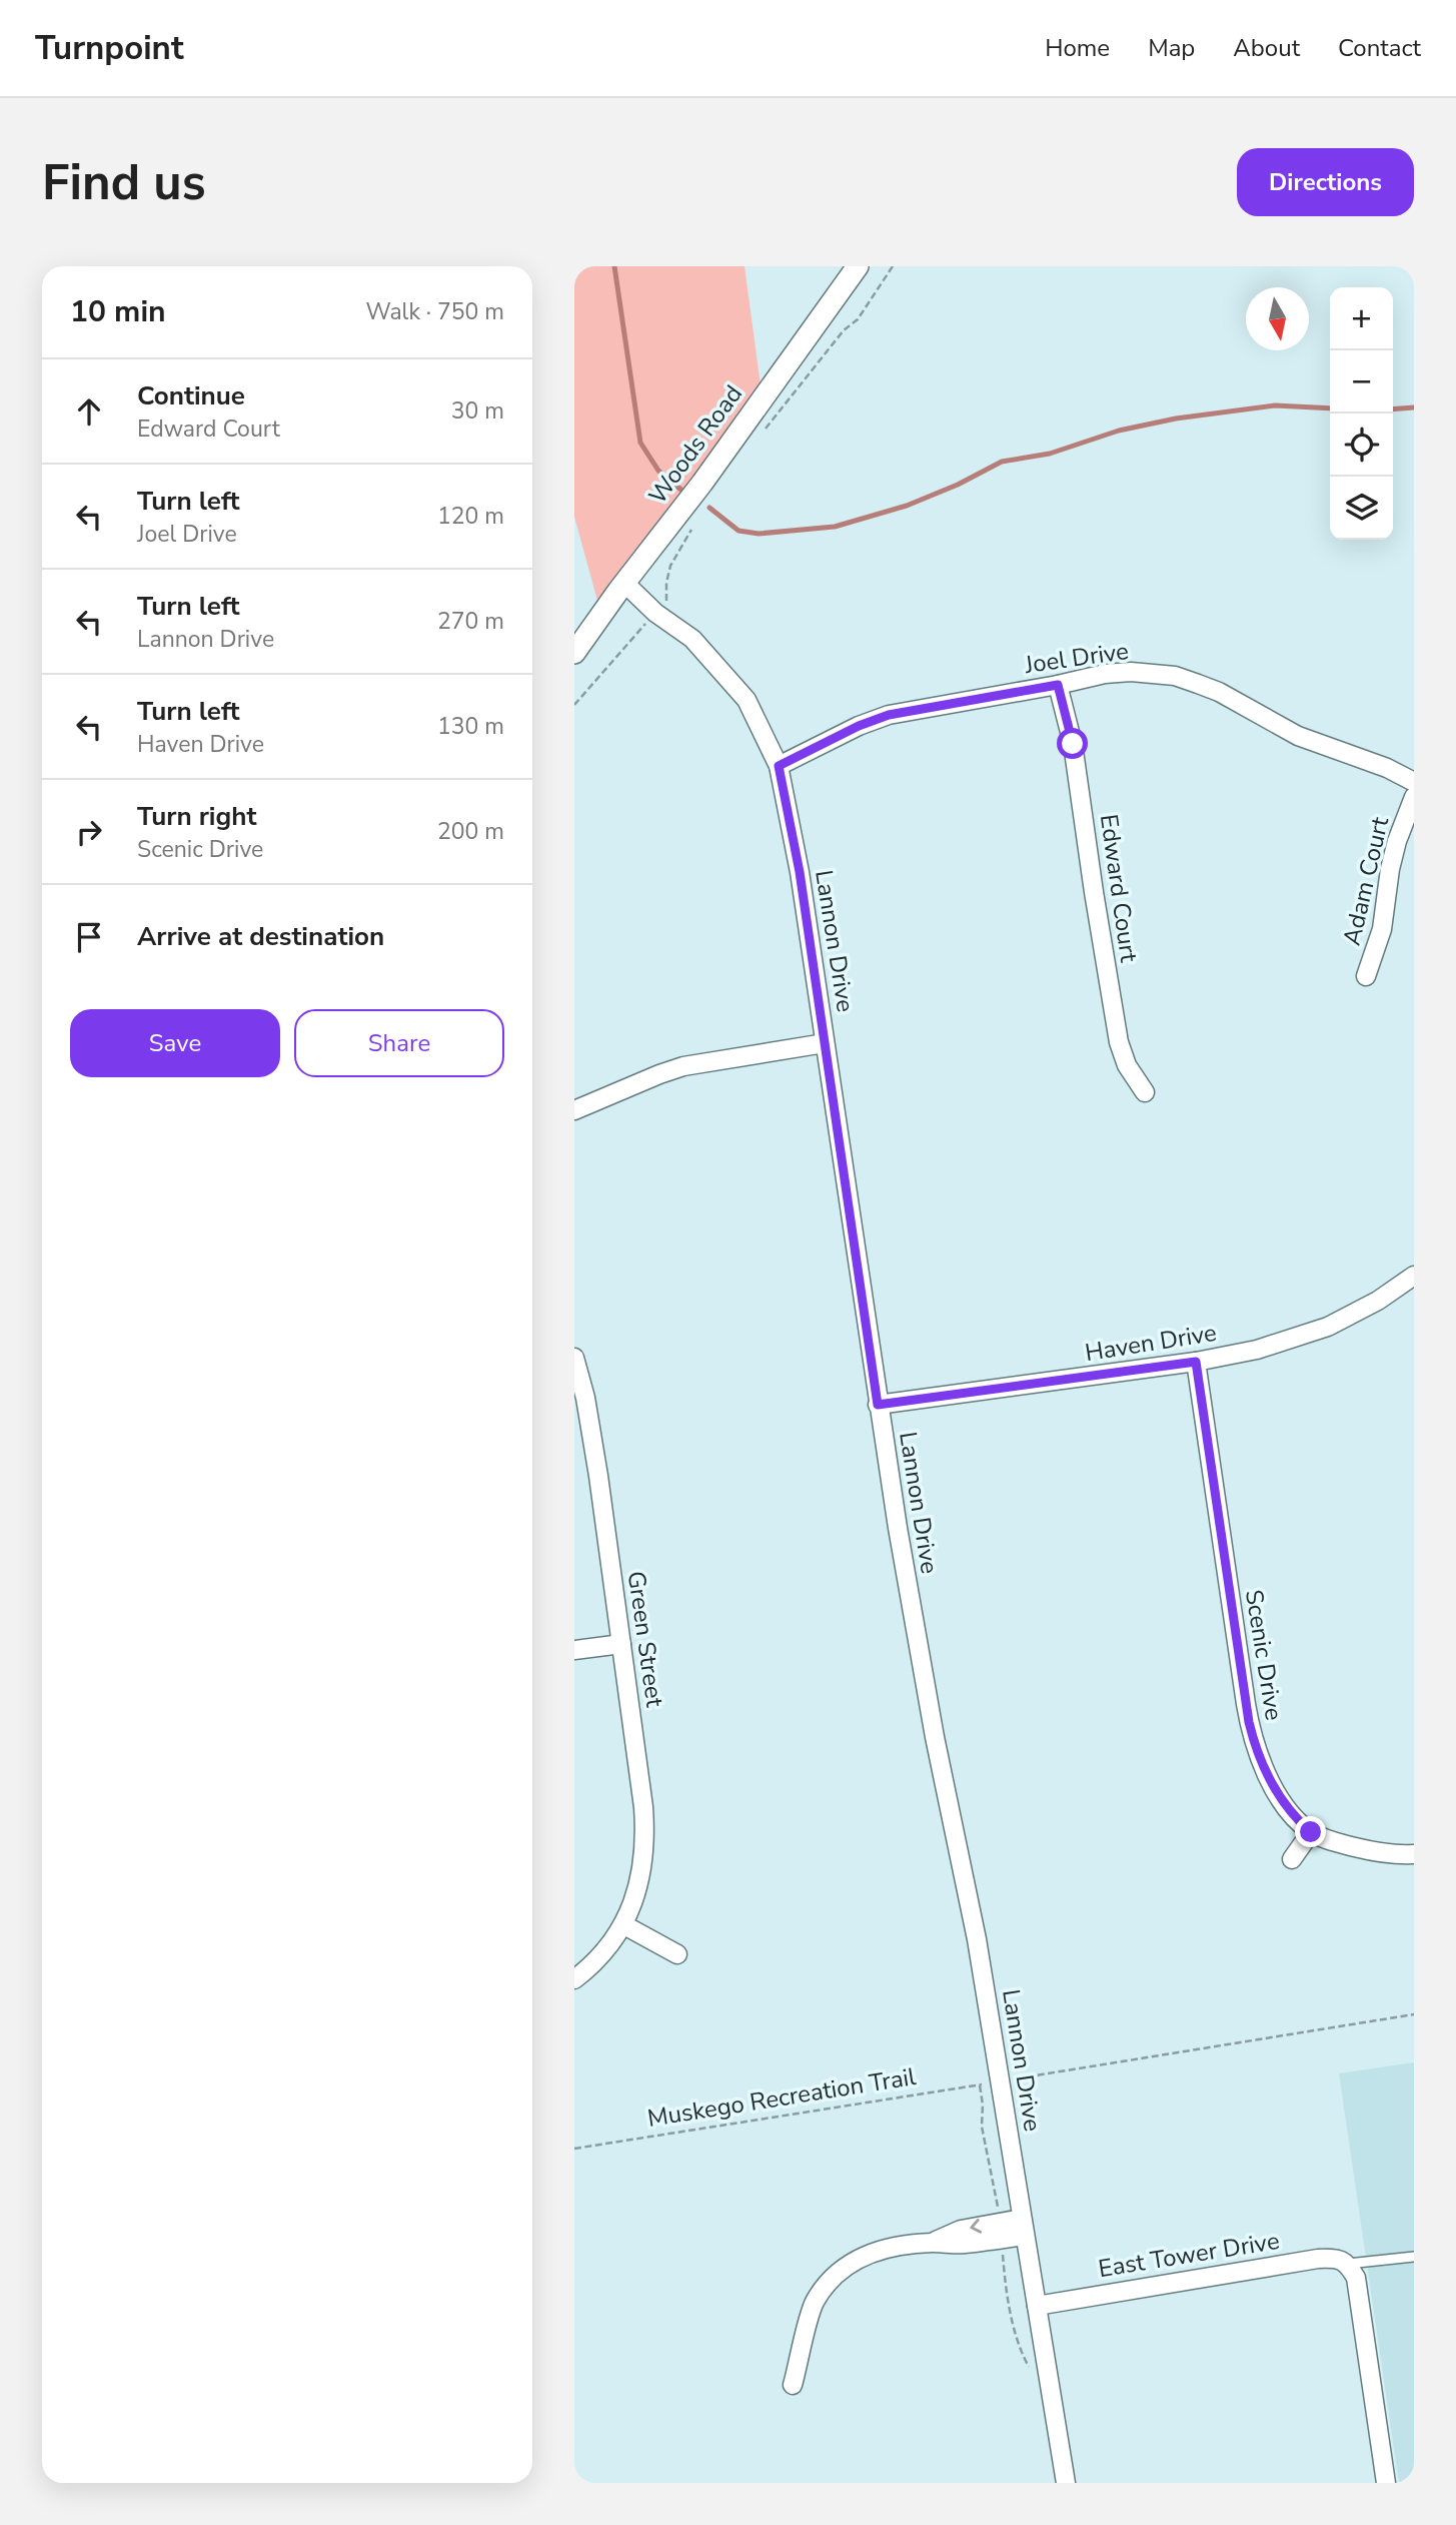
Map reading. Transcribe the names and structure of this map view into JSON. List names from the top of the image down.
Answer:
{
  "streets": {
    "street": [
      "Woods Road",
      "Joel Drive",
      "Adam Court",
      "Edward Court",
      "Lannon Drive",
      "Haven Drive",
      "Green Street",
      "Scenic Drive",
      "East Tower Drive"
    ],
    "path": ["Muskego Recreation Trail"]
  },
  "crossings": [
    ["Woods Road", "Lannon Drive"],
    ["Joel Drive", "Edward Court"],
    ["Joel Drive", "Lannon Drive"],
    ["Lannon Drive", "Haven Drive"],
    ["Lannon Drive", "East Tower Drive"],
    ["Haven Drive", "Scenic Drive"]
  ],
  "north": "bottom",
  "page": {
    "header": "Turnpoint",
    "nav": [
      "Home",
      "Map",
      "About",
      "Contact"
    ],
    "buttons": [
      "Directions",
      ["Save", "Share"]
    ],
    "title": "Find us",
    "heading": ["10 min", "Walk · 750 m"],
    "map_buttons": ["+", "−"],
    "list": [
      ["Continue", "Edward Court", "30 m"],
      ["Turn left", "Joel Drive", "120 m"],
      ["Turn left", "Lannon Drive", "270 m"],
      ["Turn left", "Haven Drive", "130 m"],
      ["Turn right", "Scenic Drive", "200 m"],
      "Arrive at destination"
    ]
  }
}
